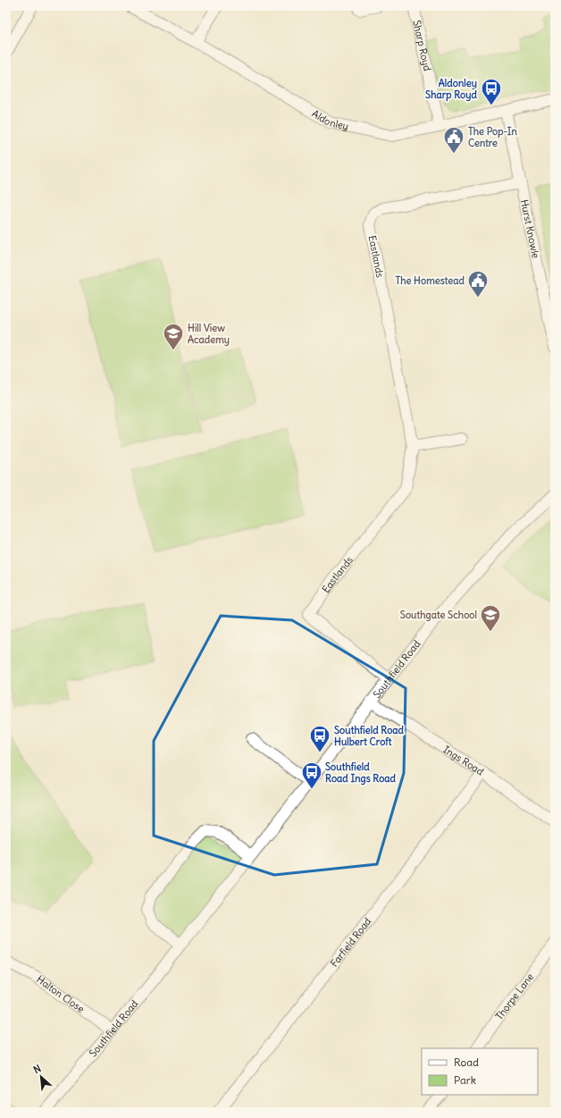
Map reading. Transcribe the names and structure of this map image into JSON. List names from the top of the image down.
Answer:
{
  "streets": {
    "street": [
      "Sharp Royd",
      "Aldonley",
      "Hurst Knowle",
      "Eastlands",
      "Southfield Road",
      "Ings Road",
      "Farfield Road",
      "Halton Close",
      "Thorpe Lane"
    ]
  },
  "crossings": [
    ["Sharp Royd", "Aldonley"],
    ["Aldonley", "Hurst Knowle"],
    ["Hurst Knowle", "Eastlands"],
    ["Eastlands", "Southfield Road"],
    ["Southfield Road", "Ings Road"],
    ["Southfield Road", "Halton Close"],
    ["Ings Road", "Farfield Road"]
  ],
  "places": {
    "bus stop": ["Aldonley Sharp Royd", "Southfield Road Hulbert Croft", "Southfield Road Ings Road"],
    "public building": ["The Pop-In Centre", "The Homestead"],
    "school or university": ["Hill View Academy", "Southgate School"]
  },
  "legend": ["Road", "Park"],
  "north": "top left"
}
